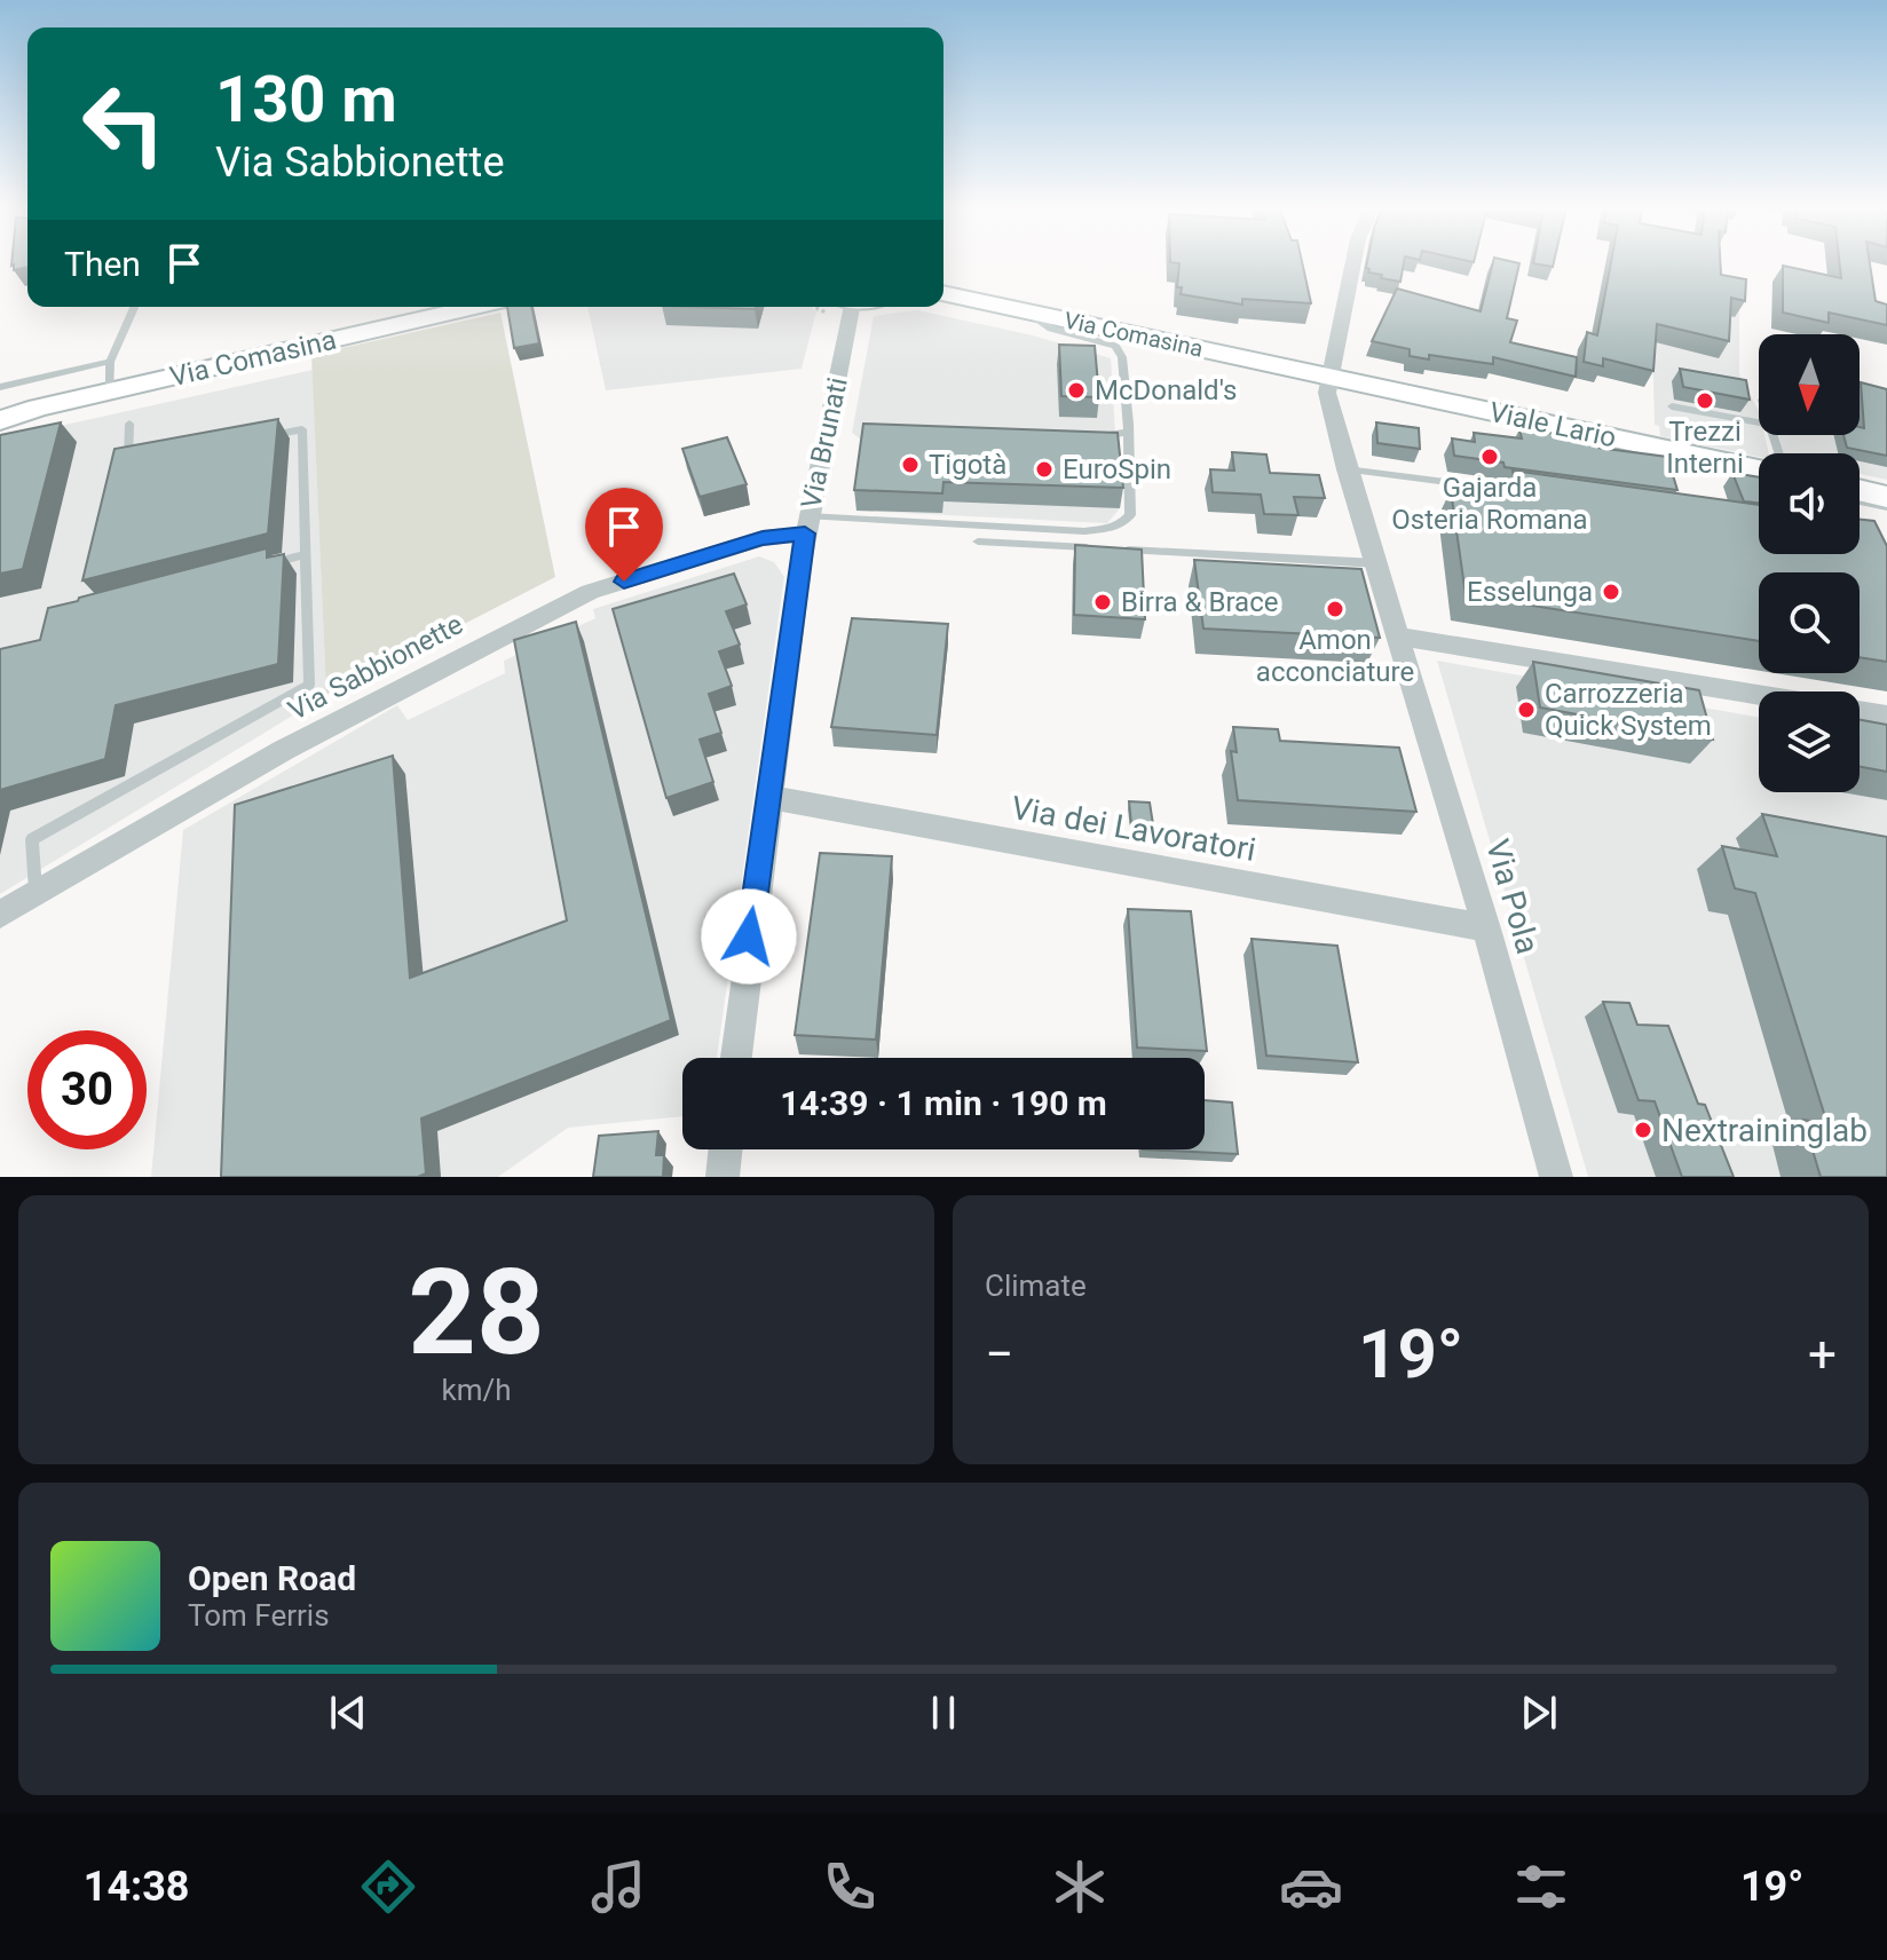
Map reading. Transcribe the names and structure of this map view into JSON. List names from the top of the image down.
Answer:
{
  "streets": {
    "main road": ["Via Comasina", "Viale Lario"],
    "street": [
      "Via Brunati",
      "Via Sabbionette",
      "Via dei Lavoratori",
      "Via Pola"
    ]
  },
  "crossings": [
    ["Via Comasina", "Viale Lario"],
    ["Via Comasina", "Via Pola"],
    ["Viale Lario", "Via Pola"],
    ["Via Brunati", "Via Sabbionette"],
    ["Via Brunati", "Via dei Lavoratori"],
    ["Via dei Lavoratori", "Via Pola"]
  ],
  "places": [
    "McDonald's",
    "Trezzi Interni",
    "Gajarda Osteria Romana",
    "Tigotà",
    "EuroSpin",
    "Esselunga",
    "Birra & Brace",
    "Amon acconciature",
    "Carrozzeria Quick System",
    "Nextraininglab"
  ],
  "north": "bottom",
  "page": {
    "turn": ["130 m", "Via Sabbionette"],
    "then": "Then",
    "limit": "30",
    "trip": "14:39 · 1 min · 190 m",
    "tile": [
      ["28", "km/h"],
      "Climate"
    ],
    "heat": ["−", "19°", "+"],
    "song": ["Open Road", "Tom Ferris"],
    "tabs": ["14:38", "19°"]
  }
}
